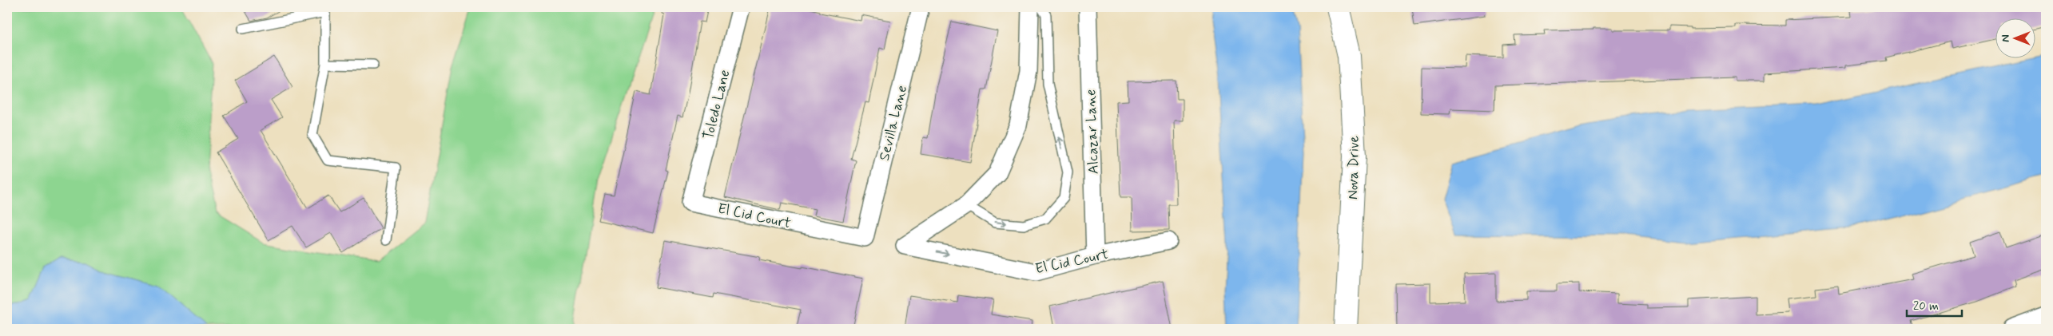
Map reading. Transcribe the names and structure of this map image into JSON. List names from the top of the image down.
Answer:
{
  "streets": {
    "street": [
      "Toledo Lane",
      "Sevilla Lane",
      "Alcazar Lane",
      "Nova Drive",
      "El Cid Court"
    ]
  },
  "crossings": [
    ["Toledo Lane", "El Cid Court"],
    ["Sevilla Lane", "El Cid Court"],
    ["Alcazar Lane", "El Cid Court"]
  ],
  "scale_bar": "20 m",
  "north": "left"
}
